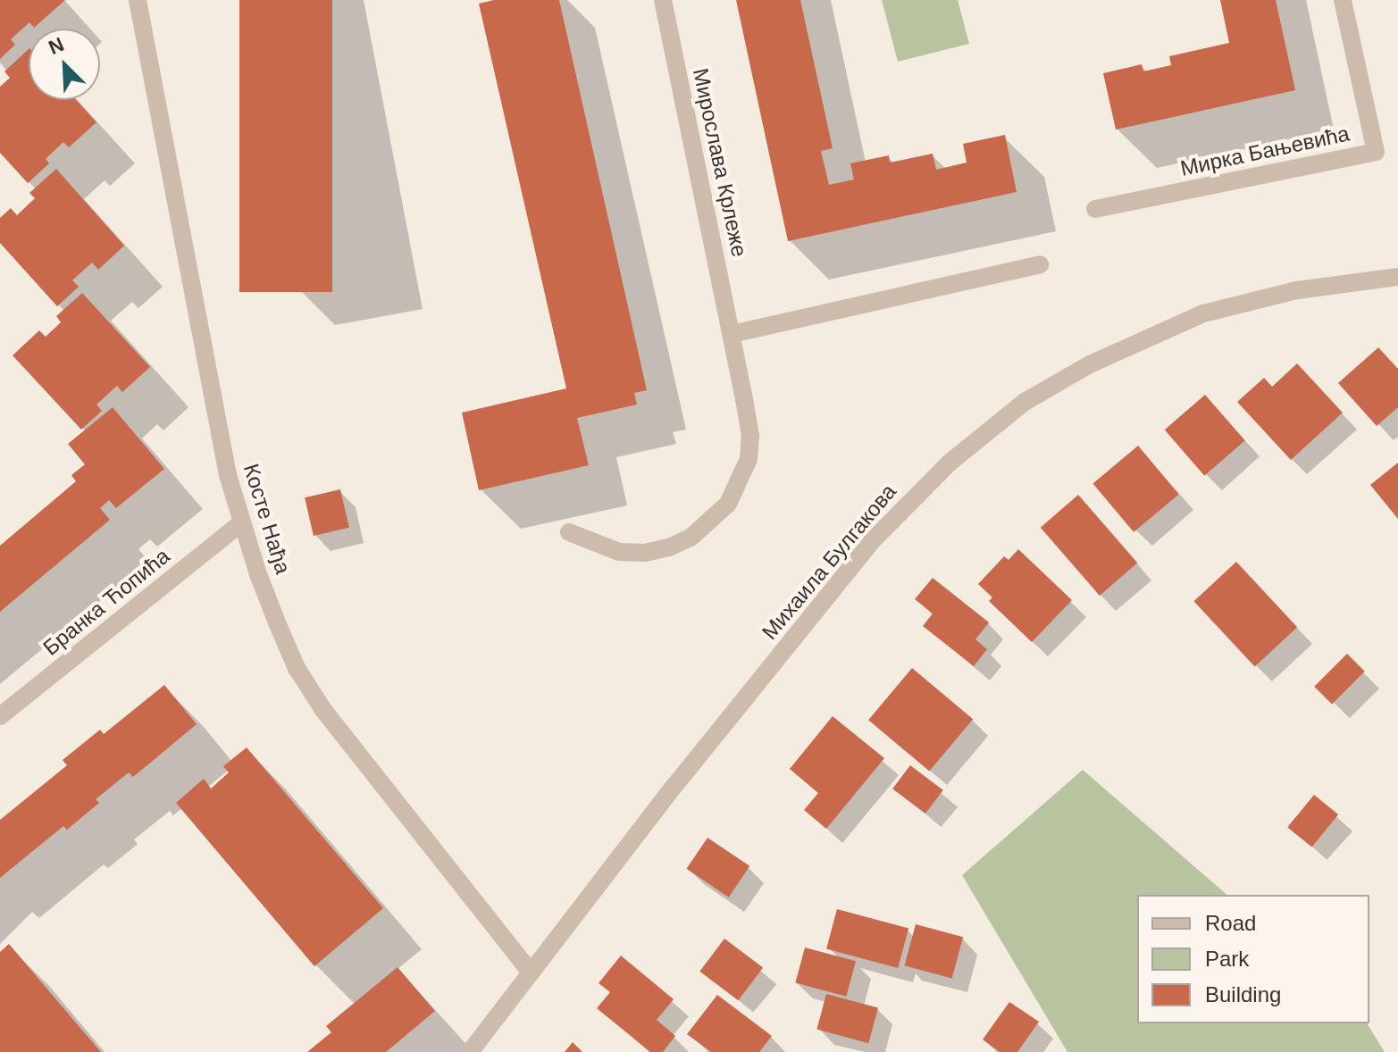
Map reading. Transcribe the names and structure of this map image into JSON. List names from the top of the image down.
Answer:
{
  "streets": {
    "street": [
      "Мирка Бањевића",
      "Мирослава Крлеже",
      "Косте Нађа",
      "Михаила Булгакова",
      "Бранка Ћопића"
    ]
  },
  "crossings": [
    ["Косте Нађа", "Михаила Булгакова"],
    ["Косте Нађа", "Бранка Ћопића"]
  ],
  "legend": ["Road", "Park", "Building"],
  "north": "top left"
}
